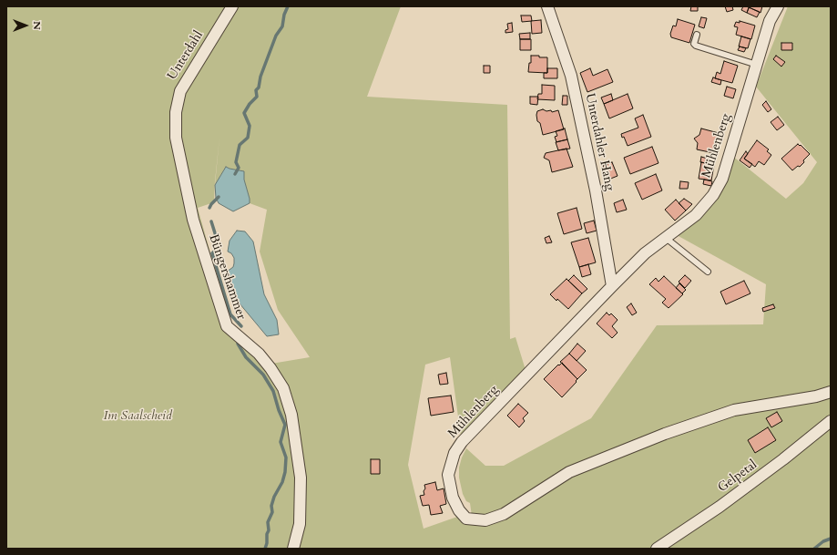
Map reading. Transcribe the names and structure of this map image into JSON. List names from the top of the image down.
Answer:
{
  "streets": {
    "street": [
      "Unterdahl",
      "Unterdahler Hang",
      "Mühlenberg",
      "Büngershammer",
      "Gelpetal"
    ]
  },
  "crossings": [
    ["Unterdahl", "Büngershammer"],
    ["Unterdahler Hang", "Mühlenberg"]
  ],
  "parks": ["Im Saalscheid"],
  "north": "right"
}
